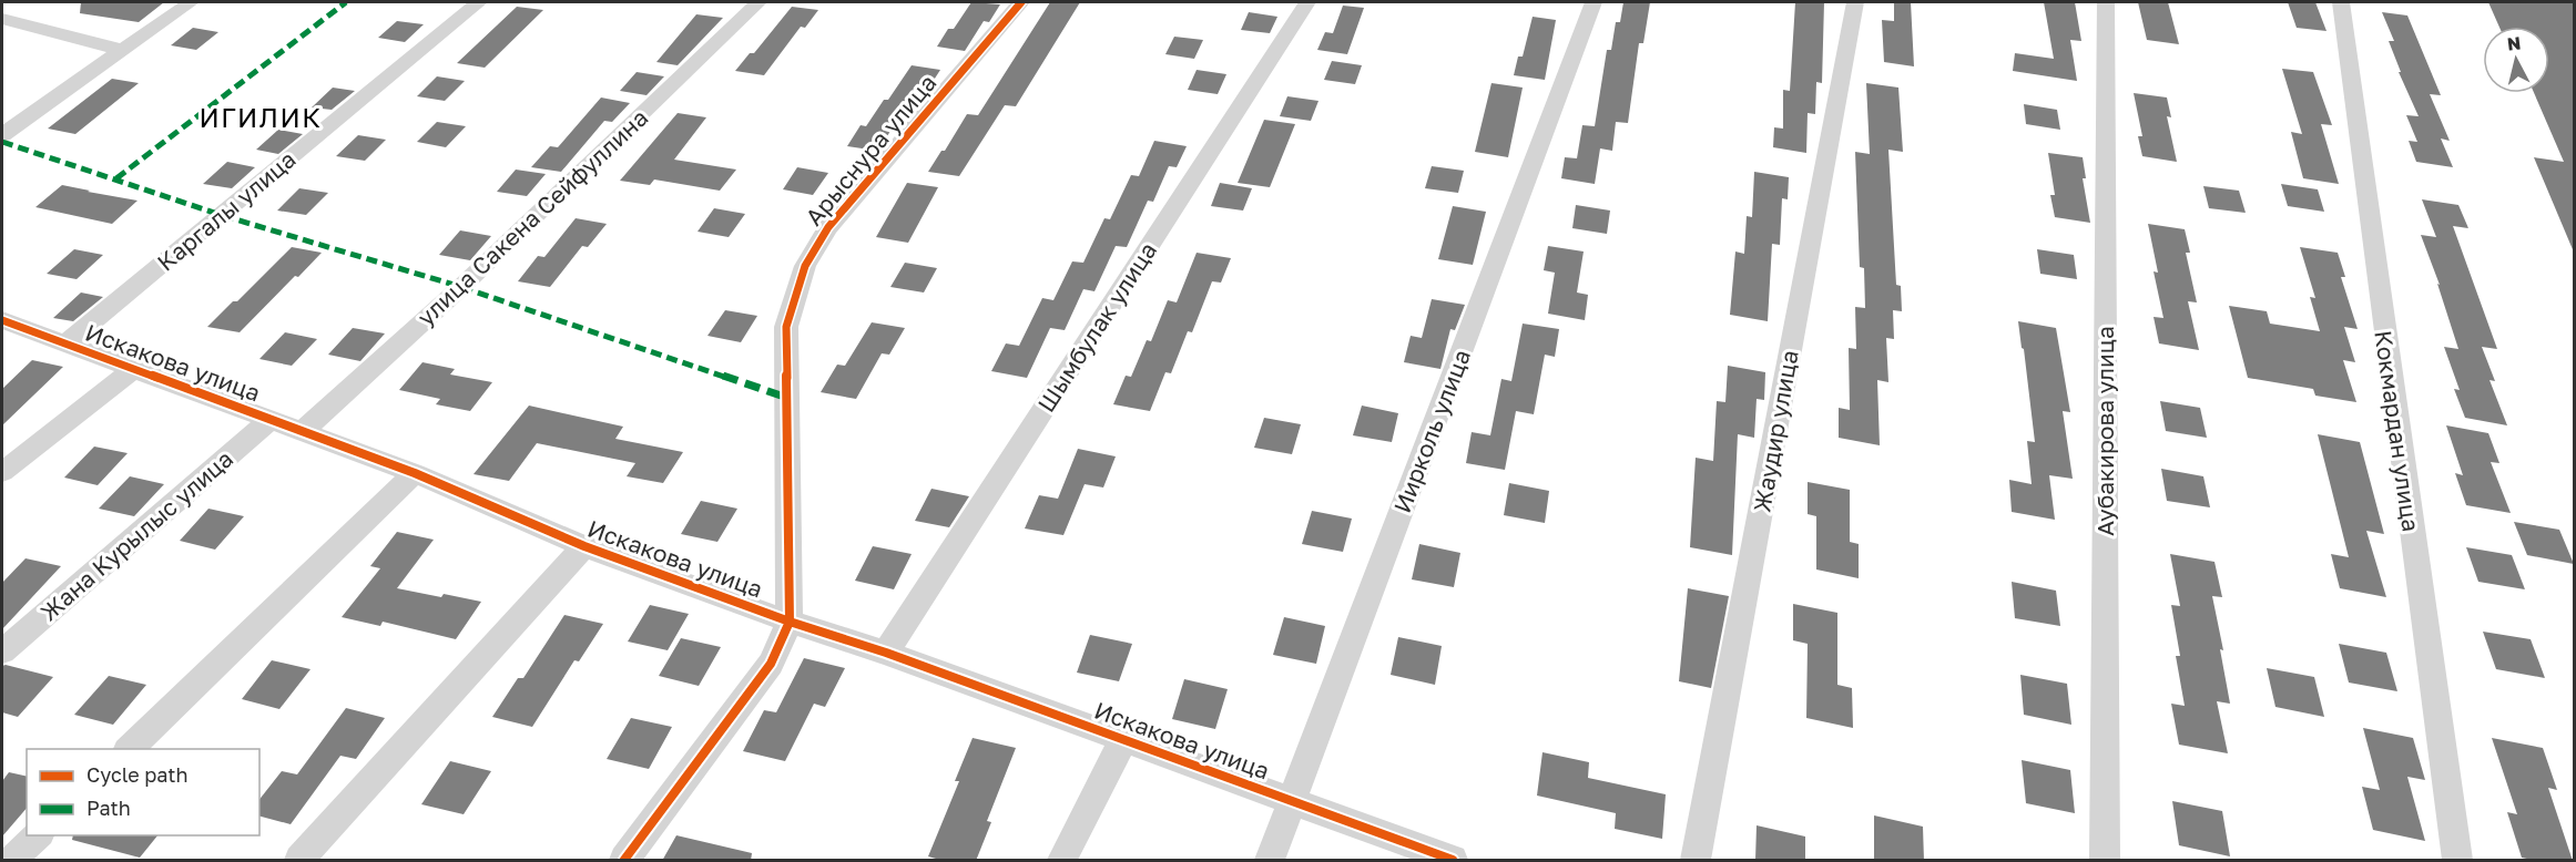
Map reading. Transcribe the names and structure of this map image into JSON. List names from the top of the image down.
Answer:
{
  "streets": {
    "street": [
      "Арыснура улица",
      "Каргалы улица",
      "улица Сакена Сейфуллина",
      "Шымбулак улица",
      "Искакова улица",
      "Иирколь улица",
      "Жаудир улица",
      "Аубакирова улица",
      "Кокмардан улица",
      "Жана Курылыс улица"
    ]
  },
  "crossings": [
    ["Арыснура улица", "Искакова улица"],
    ["Каргалы улица", "Искакова улица"],
    ["улица Сакена Сейфуллина", "Искакова улица"],
    ["Шымбулак улица", "Искакова улица"],
    ["Искакова улица", "Иирколь улица"],
    ["Искакова улица", "Жана Курылыс улица"]
  ],
  "districts": ["ИГИЛИК"],
  "legend": ["Cycle path", "Path"],
  "north": "top"
}
